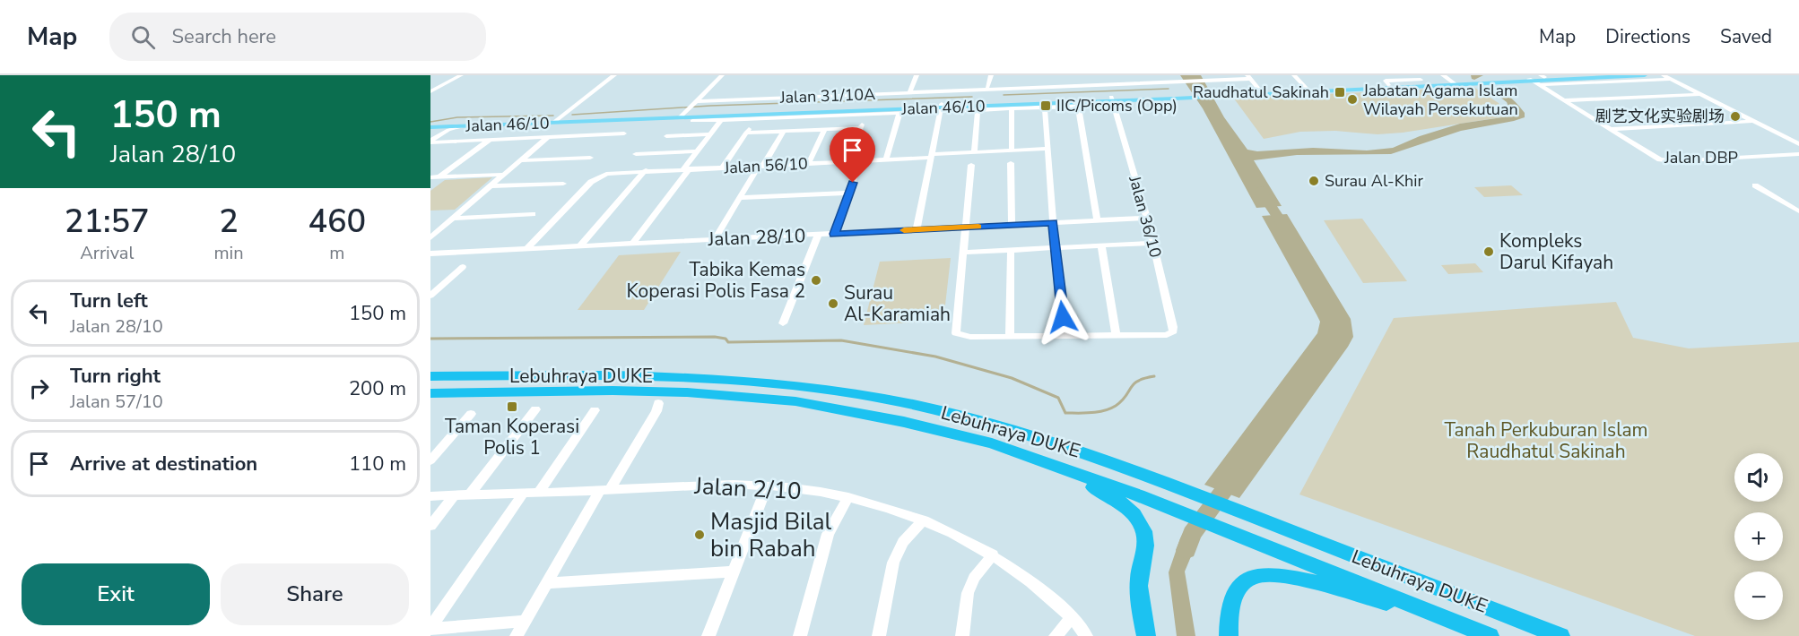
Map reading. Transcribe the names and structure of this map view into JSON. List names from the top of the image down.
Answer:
{
  "streets": {
    "highway": ["Lebuhraya DUKE"],
    "main road": ["Jalan 46/10"],
    "street": [
      "Jalan 31/10A",
      "Jalan DBP",
      "Jalan 56/10",
      "Jalan 36/10",
      "Jalan 28/10",
      "Jalan 2/10"
    ]
  },
  "crossings": [
    ["Jalan 31/10A", "Jalan 46/10"],
    ["Jalan 46/10", "Jalan 36/10"],
    ["Jalan 56/10", "Jalan 28/10"],
    ["Jalan 36/10", "Jalan 28/10"]
  ],
  "parks": ["Tanah Perkuburan Islam Raudhatul Sakinah"],
  "places": {
    "transit": ["Raudhatul Sakinah", "IIC/Picoms (Opp)", "Taman Koperasi Polis 1"],
    "other": [
      "Jabatan Agama Islam Wilayah Persekutuan",
      "剧艺文化实验剧场",
      "Surau Al-Khir",
      "Kompleks Darul Kifayah",
      "Tabika Kemas Koperasi Polis Fasa 2",
      "Surau Al-Karamiah",
      "Masjid Bilal bin Rabah"
    ]
  },
  "page": {
    "header": "Map",
    "search": "Search here",
    "nav": ["Map", "Directions", "Saved"],
    "turn": ["150 m", "Jalan 28/10"],
    "eta": [
      "21:57",
      "Arrival",
      "2",
      "min",
      "460",
      "m"
    ],
    "list": [
      {
        "name": "Turn left",
        "note": "Jalan 28/10",
        "value": "150 m"
      },
      {
        "name": "Turn right",
        "note": "Jalan 57/10",
        "value": "200 m"
      },
      {
        "name": "Arrive at destination",
        "value": "110 m"
      }
    ],
    "map_buttons": ["+", "−"],
    "buttons": ["Exit", "Share"]
  }
}
